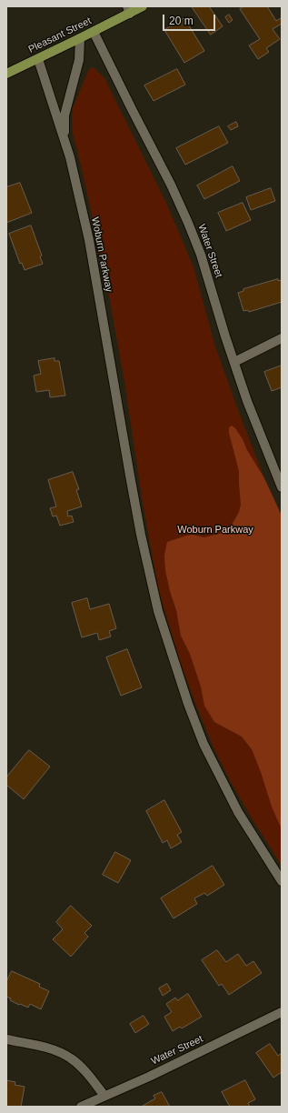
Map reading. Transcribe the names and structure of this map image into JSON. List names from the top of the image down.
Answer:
{
  "streets": {
    "main road": ["Pleasant Street"],
    "street": ["Water Street", "Woburn Parkway"]
  },
  "crossings": [
    ["Pleasant Street", "Water Street"],
    ["Pleasant Street", "Woburn Parkway"]
  ],
  "parks": ["Woburn Parkway"],
  "scale_bar": "20 m"
}
